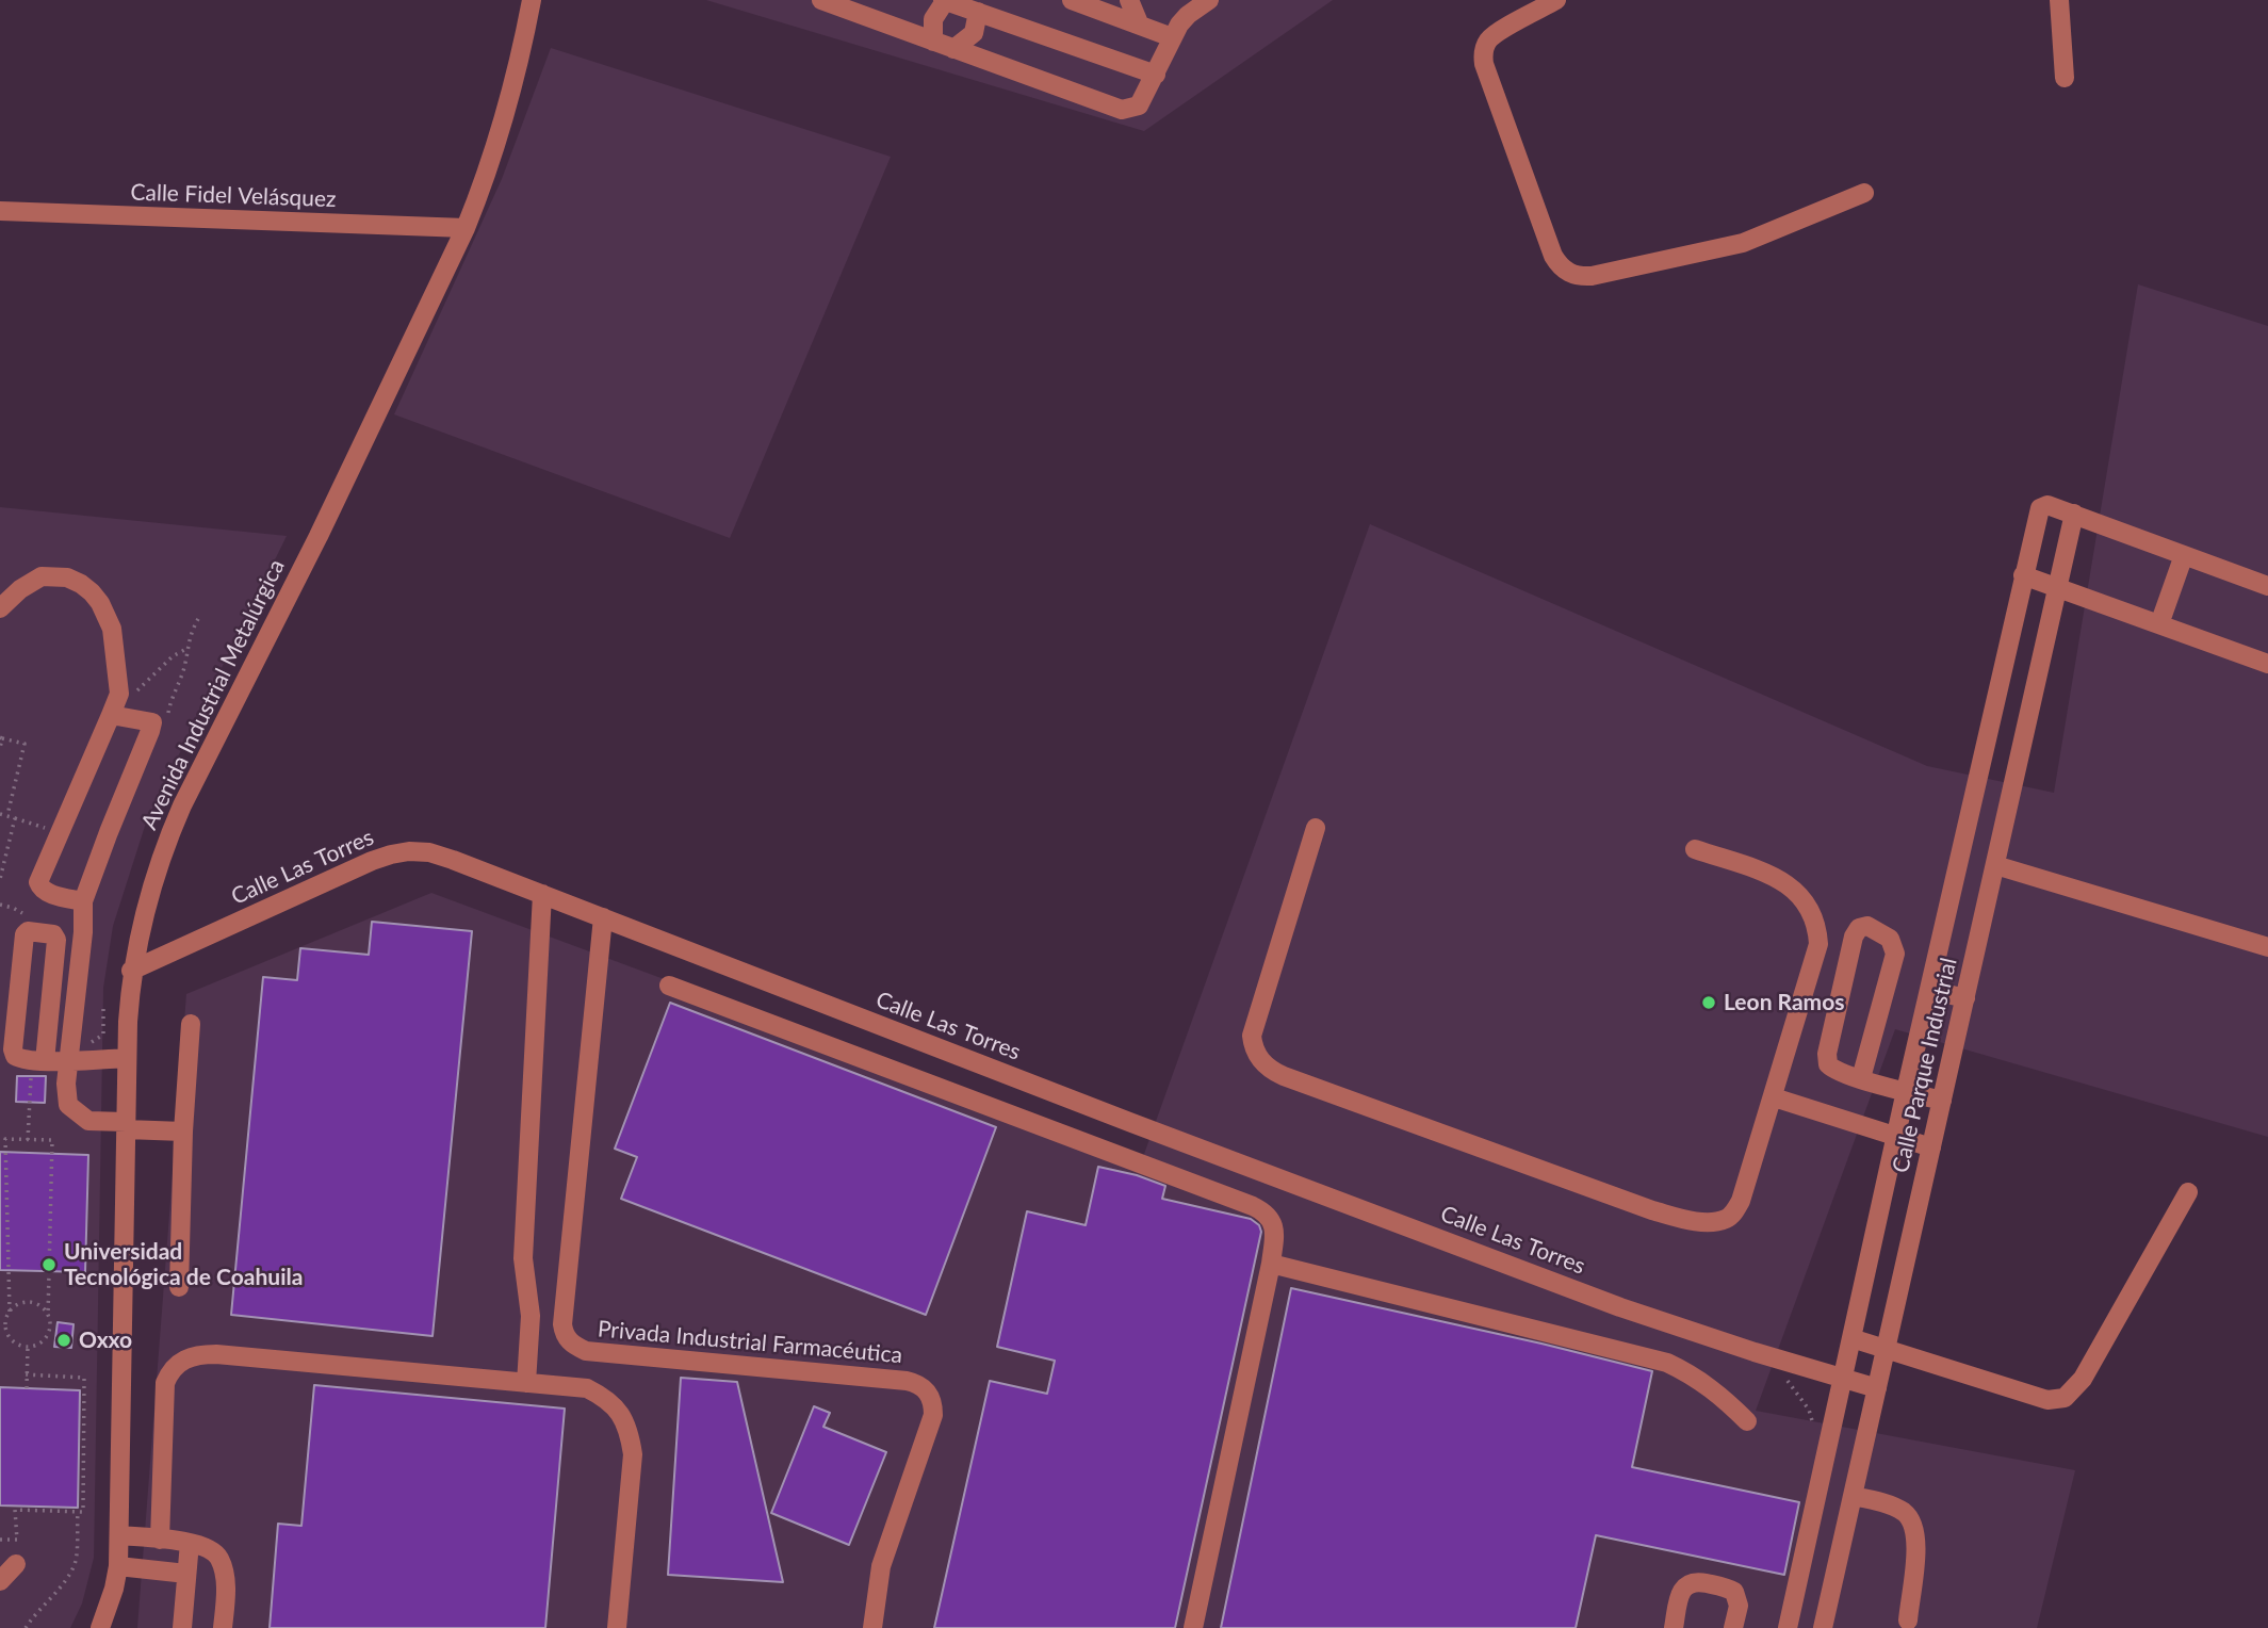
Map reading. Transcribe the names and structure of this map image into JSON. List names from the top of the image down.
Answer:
{
  "streets": {
    "street": [
      "Calle Fidel Velásquez",
      "Avenida Industrial Metalúrgica",
      "Calle Las Torres",
      "Calle Parque Industrial",
      "Privada Industrial Farmacéutica"
    ]
  },
  "crossings": [
    ["Calle Fidel Velásquez", "Avenida Industrial Metalúrgica"],
    ["Avenida Industrial Metalúrgica", "Calle Las Torres"],
    ["Calle Las Torres", "Calle Parque Industrial"],
    ["Calle Las Torres", "Privada Industrial Farmacéutica"]
  ],
  "places": ["Leon Ramos", "Universidad Tecnológica de Coahuila", "Oxxo"]
}
